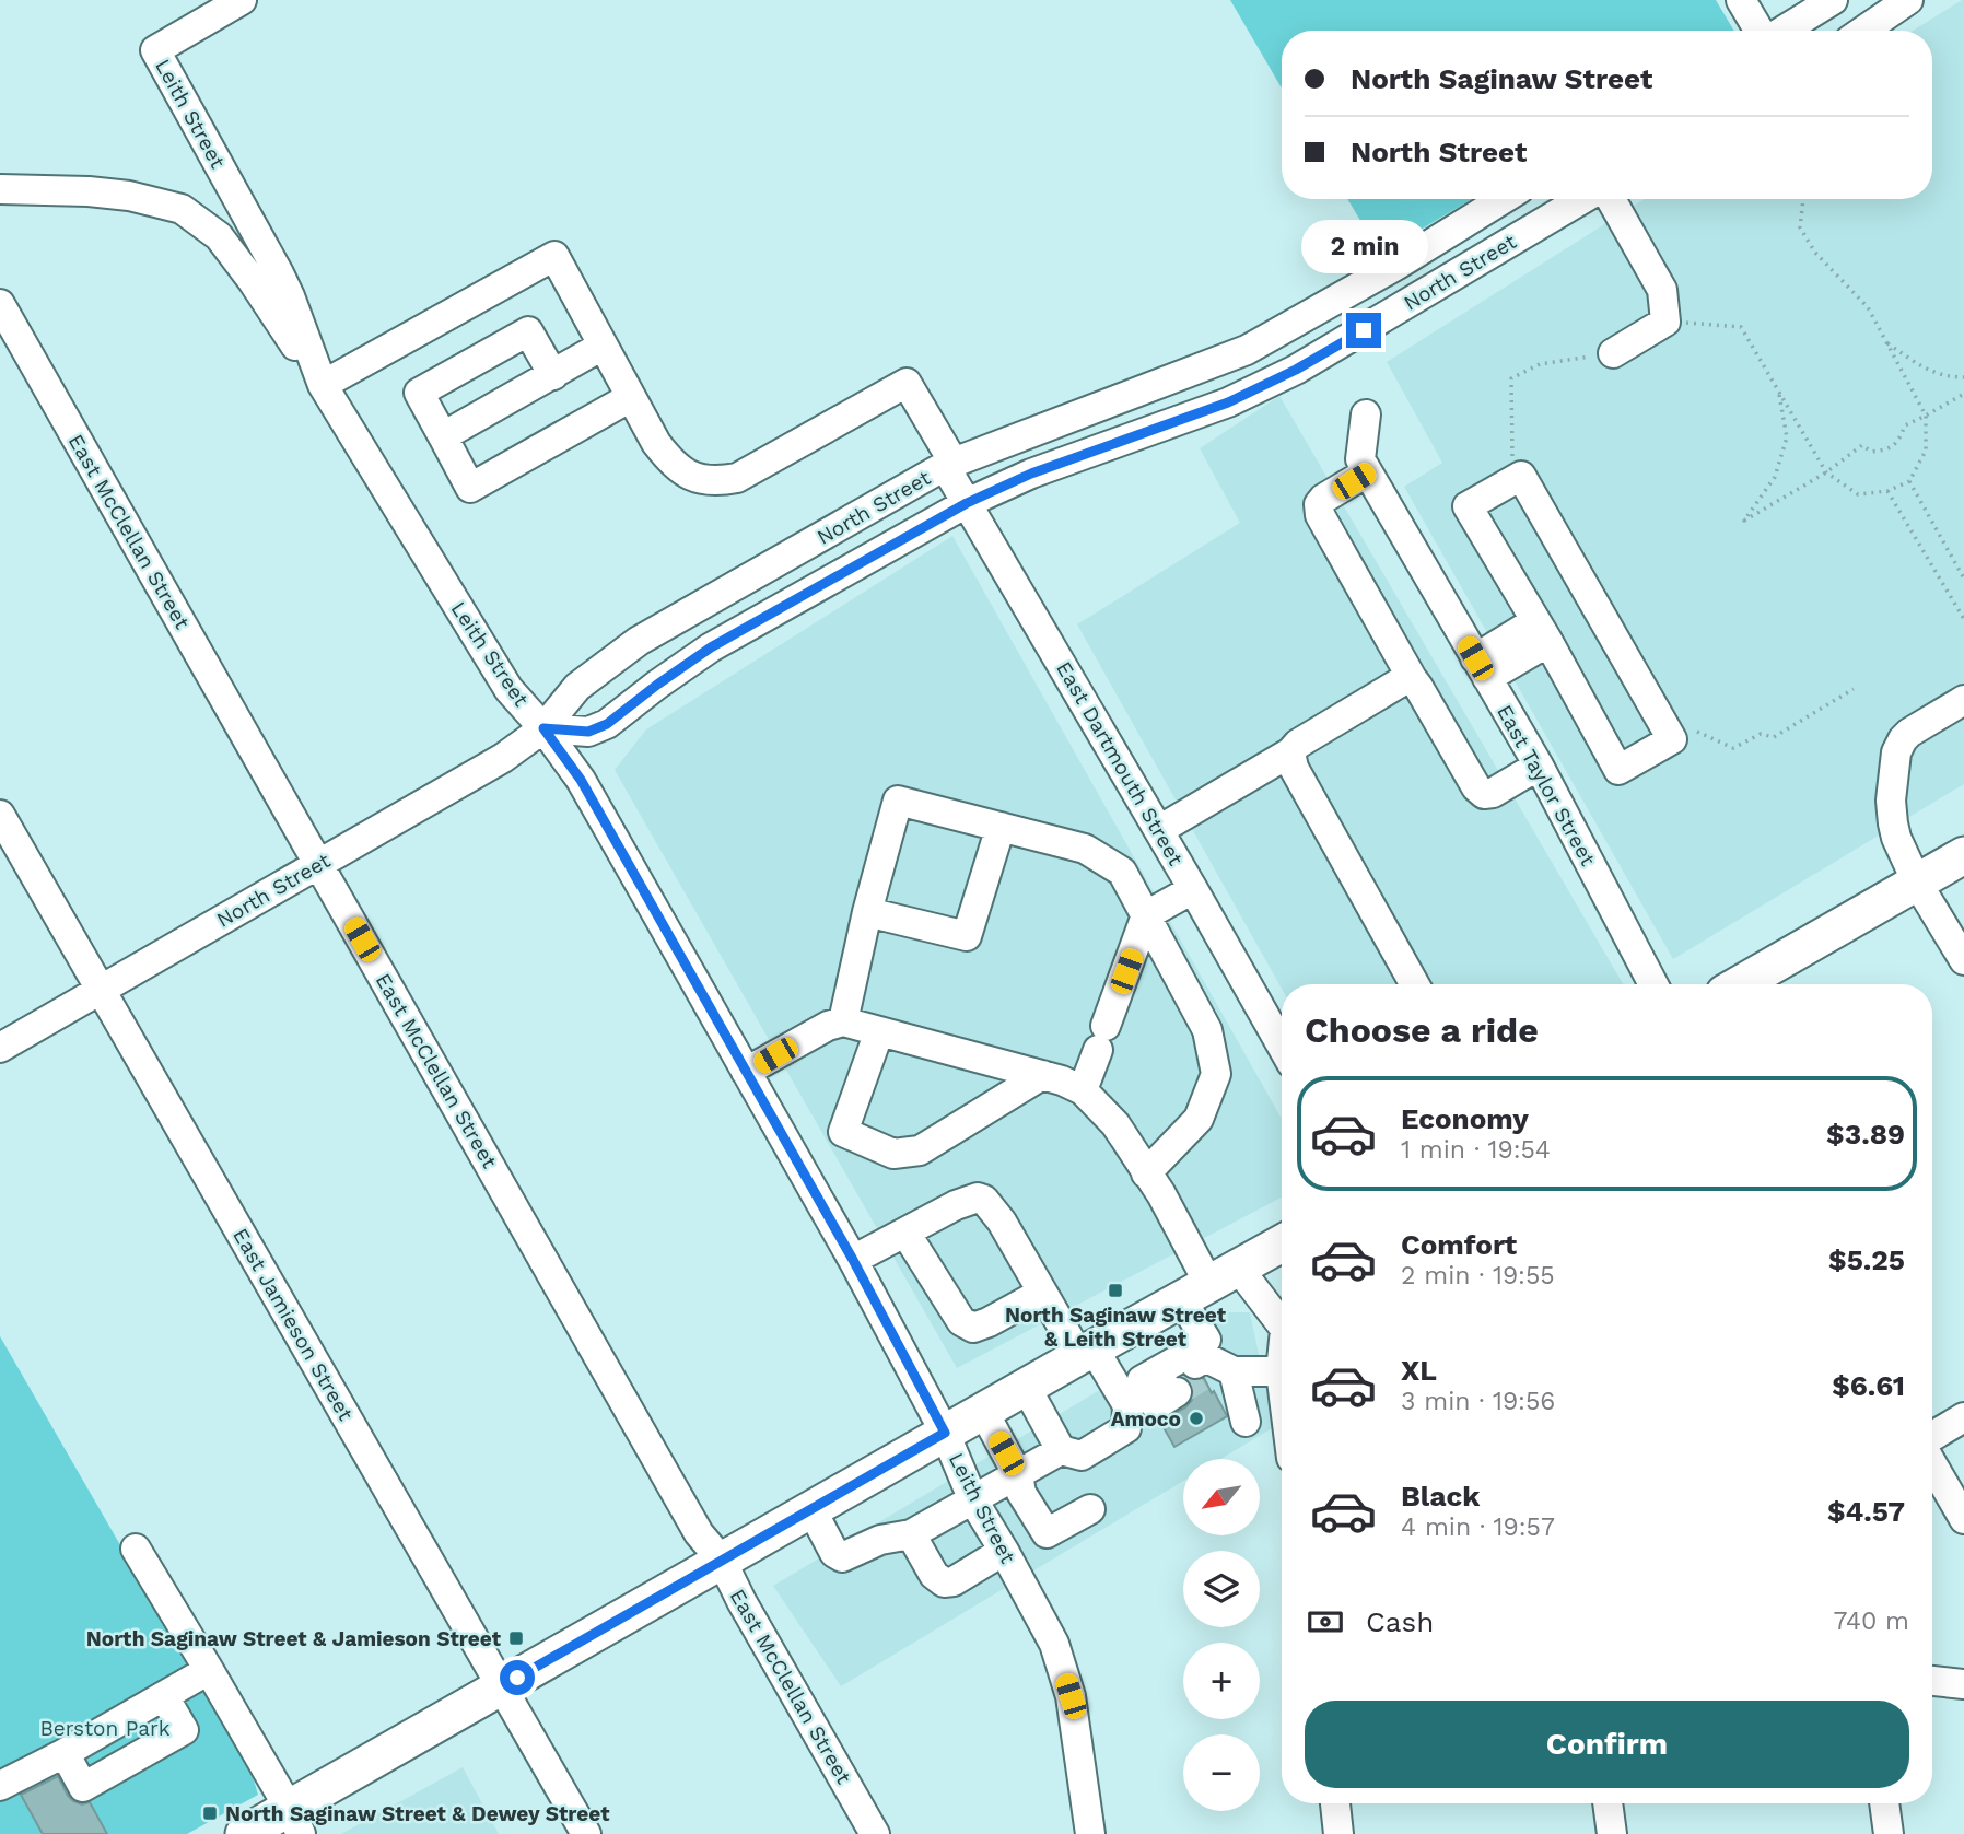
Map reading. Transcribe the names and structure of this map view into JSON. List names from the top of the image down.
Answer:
{
  "streets": {
    "street": [
      "Leith Street",
      "North Street",
      "East McClellan Street",
      "East Dartmouth Street",
      "East Taylor Street",
      "East Jamieson Street"
    ]
  },
  "crossings": [
    ["Leith Street", "North Street"],
    ["North Street", "East McClellan Street"],
    ["North Street", "East Dartmouth Street"],
    ["North Street", "East Jamieson Street"]
  ],
  "parks": ["Berston Park"],
  "places": {
    "transit": ["North Saginaw Street & Leith Street", "North Saginaw Street & Jamieson Street", "North Saginaw Street & Dewey Street"],
    "other": ["Amoco"]
  },
  "north": "bottom left",
  "page": {
    "banner": ["North Saginaw Street", "North Street"],
    "bubble": "2 min",
    "heading": "Choose a ride",
    "list": [
      {
        "name": "Economy",
        "note": "1 min · 19:54",
        "value": "$3.89"
      },
      {
        "name": "Comfort",
        "note": "2 min · 19:55",
        "value": "$5.25"
      },
      {
        "name": "XL",
        "note": "3 min · 19:56",
        "value": "$6.61"
      },
      {
        "name": "Black",
        "note": "4 min · 19:57",
        "value": "$4.57"
      }
    ],
    "map_buttons": ["+", "−"],
    "pay": ["Cash", "740 m"],
    "buttons": "Confirm"
  }
}
